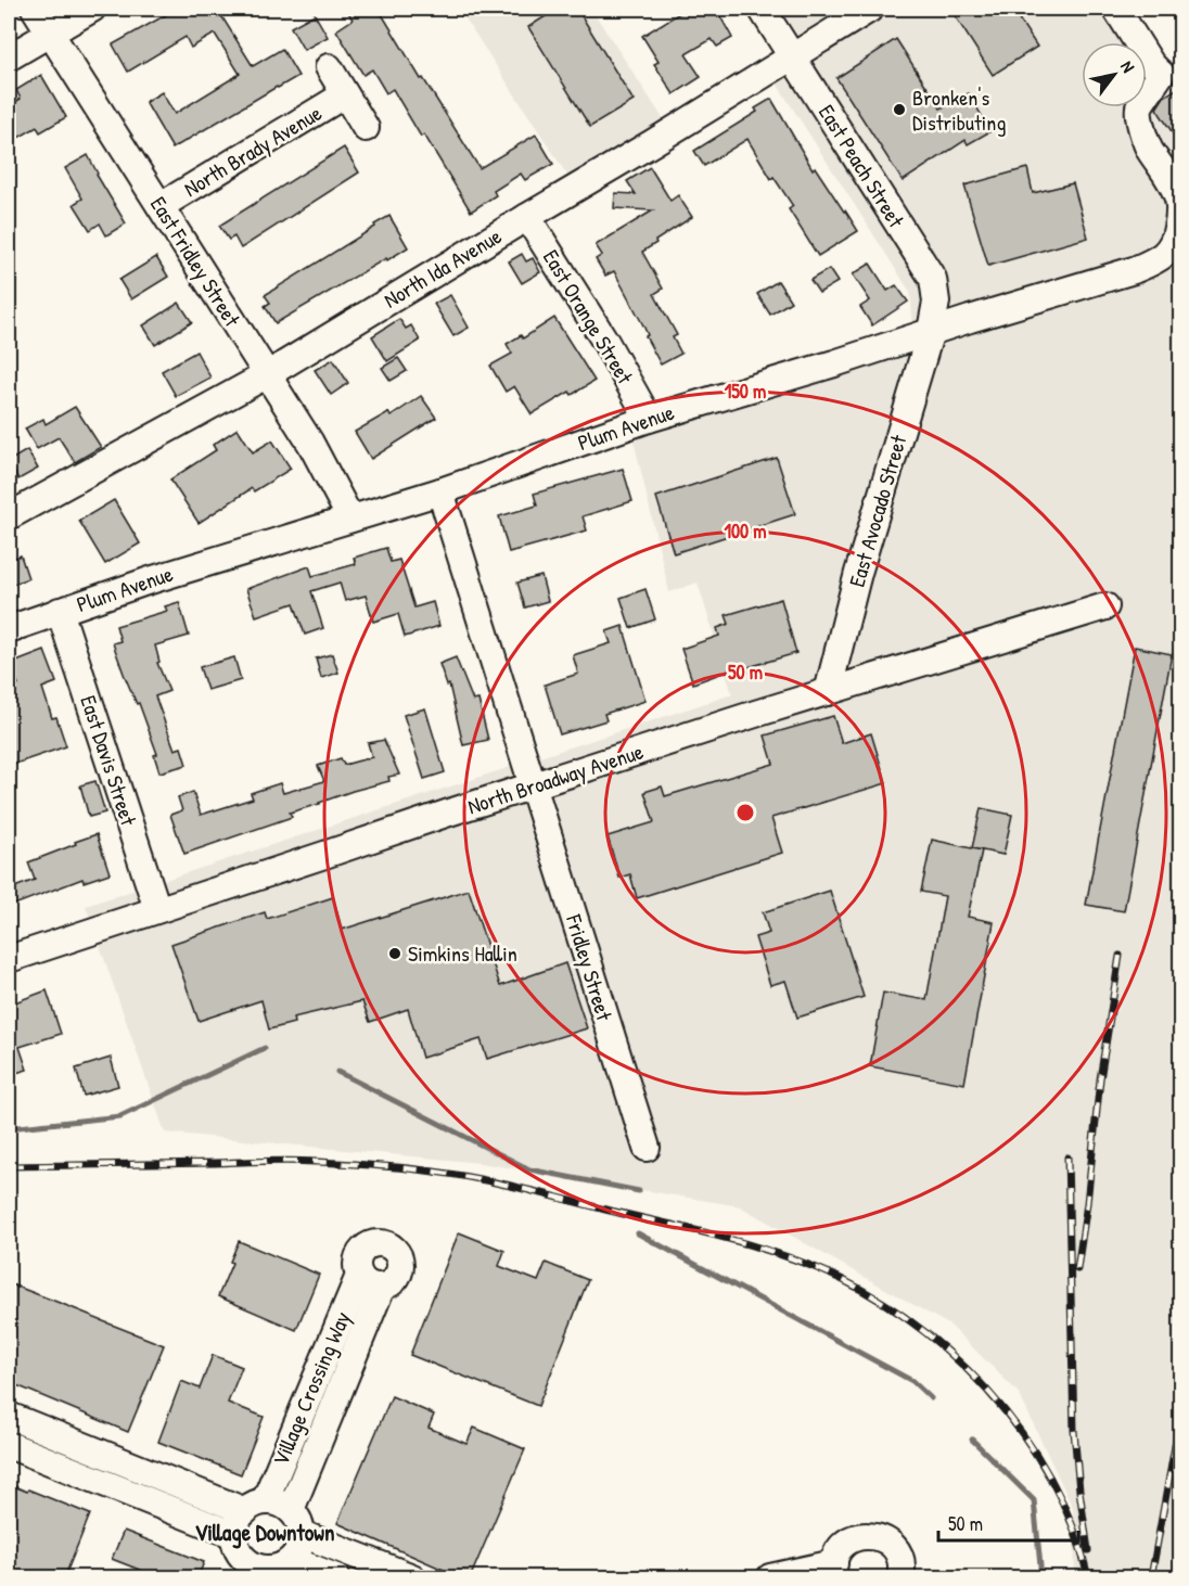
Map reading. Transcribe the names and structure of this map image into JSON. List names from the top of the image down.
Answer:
{
  "streets": {
    "street": [
      "North Brady Avenue",
      "East Peach Street",
      "East Fridley Street",
      "North Ida Avenue",
      "East Orange Street",
      "Plum Avenue",
      "East Avocado Street",
      "East Davis Street",
      "North Broadway Avenue",
      "Fridley Street",
      "Village Crossing Way"
    ]
  },
  "crossings": [
    ["North Brady Avenue", "East Fridley Street"],
    ["East Peach Street", "North Ida Avenue"],
    ["East Peach Street", "Plum Avenue"],
    ["East Peach Street", "East Avocado Street"],
    ["East Fridley Street", "North Ida Avenue"],
    ["East Fridley Street", "Plum Avenue"],
    ["North Ida Avenue", "East Orange Street"],
    ["East Orange Street", "Plum Avenue"],
    ["Plum Avenue", "East Avocado Street"],
    ["Plum Avenue", "East Davis Street"],
    ["East Avocado Street", "North Broadway Avenue"],
    ["East Davis Street", "North Broadway Avenue"],
    ["North Broadway Avenue", "Fridley Street"]
  ],
  "districts": ["Village Downtown"],
  "places": ["Bronken's Distributing", "Simkins Hallin"],
  "scale_bar": "50 m",
  "north": "top right",
  "rings": ["150 m", "100 m", "50 m"]
}
